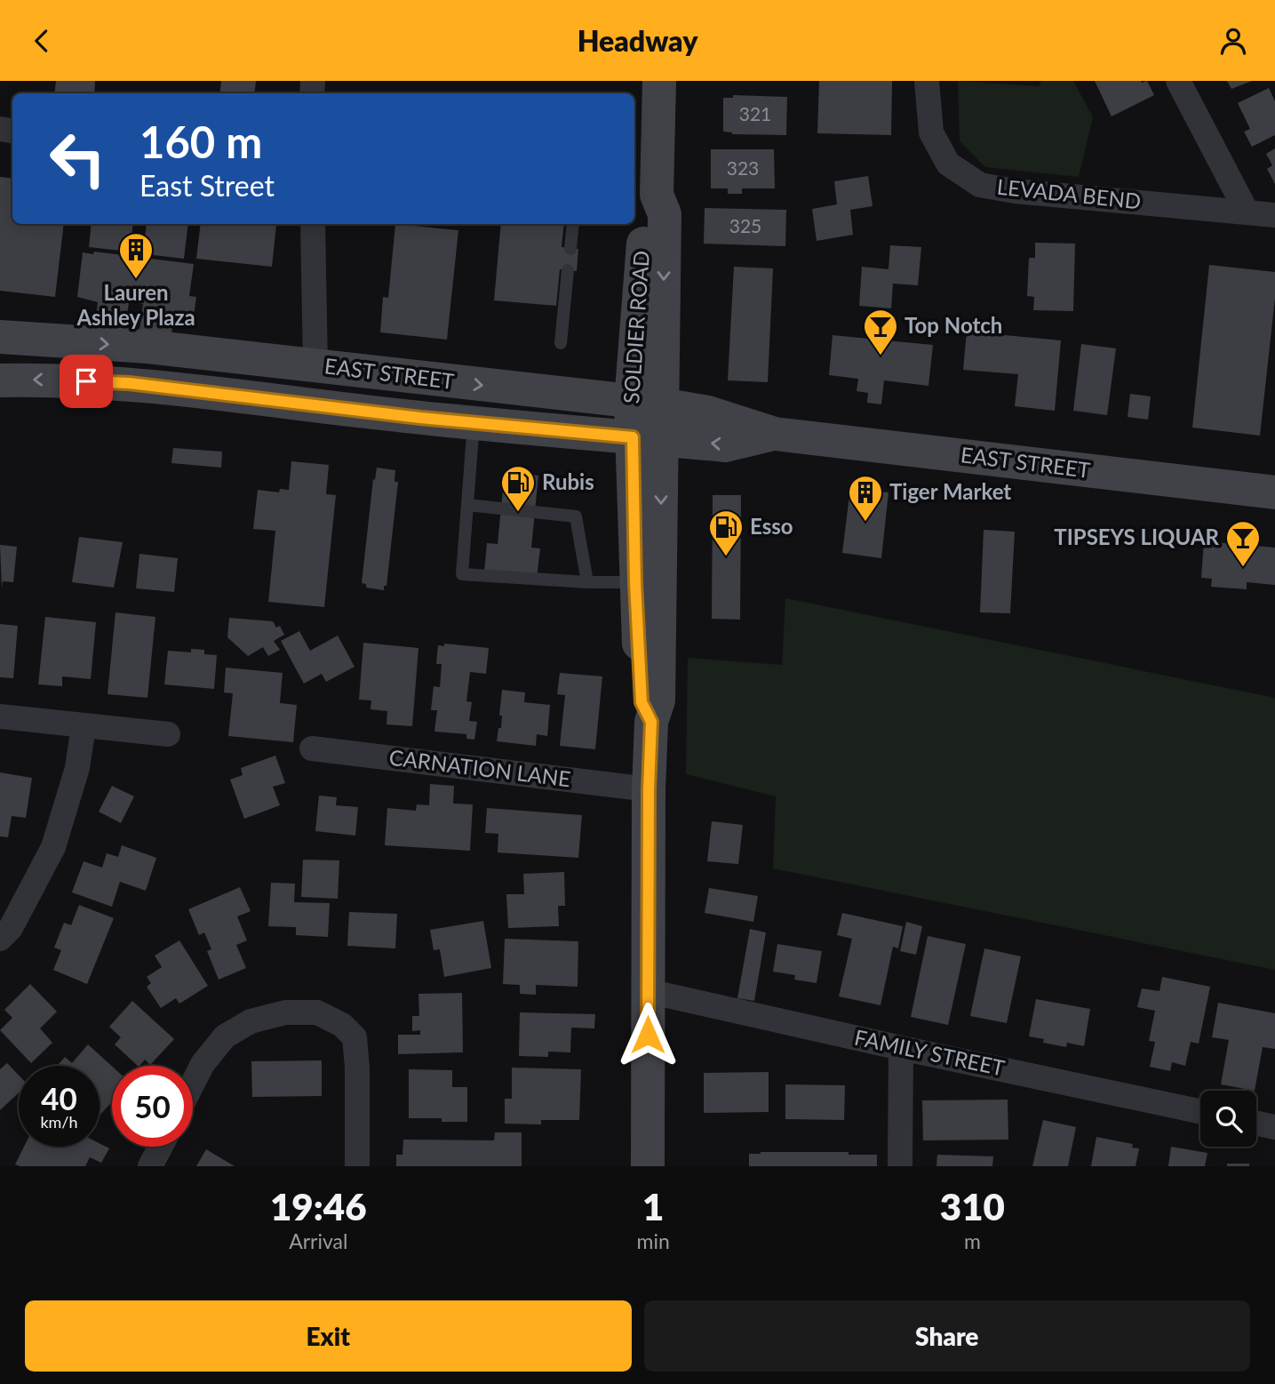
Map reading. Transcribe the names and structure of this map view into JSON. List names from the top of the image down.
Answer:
{
  "streets": {
    "main road": ["SOLDIER ROAD", "EAST STREET"],
    "street": ["LEVADA BEND", "CARNATION LANE", "FAMILY STREET"]
  },
  "crossings": [
    ["SOLDIER ROAD", "EAST STREET"],
    ["SOLDIER ROAD", "CARNATION LANE"],
    ["SOLDIER ROAD", "FAMILY STREET"]
  ],
  "places": {
    "building": ["Lauren Ashley Plaza", "Tiger Market"],
    "bar": ["Top Notch", "TIPSEYS LIQUAR"],
    "fuel station": ["Rubis", "Esso"]
  },
  "house_numbers": ["321", "323", "325"],
  "page": {
    "header": "Headway",
    "turn": ["160 m", "East Street"],
    "speed": "40 km/h",
    "limit": "50",
    "eta": [
      "19:46",
      "Arrival",
      "1",
      "min",
      "310",
      "m"
    ],
    "buttons": ["Exit", "Share"]
  }
}
